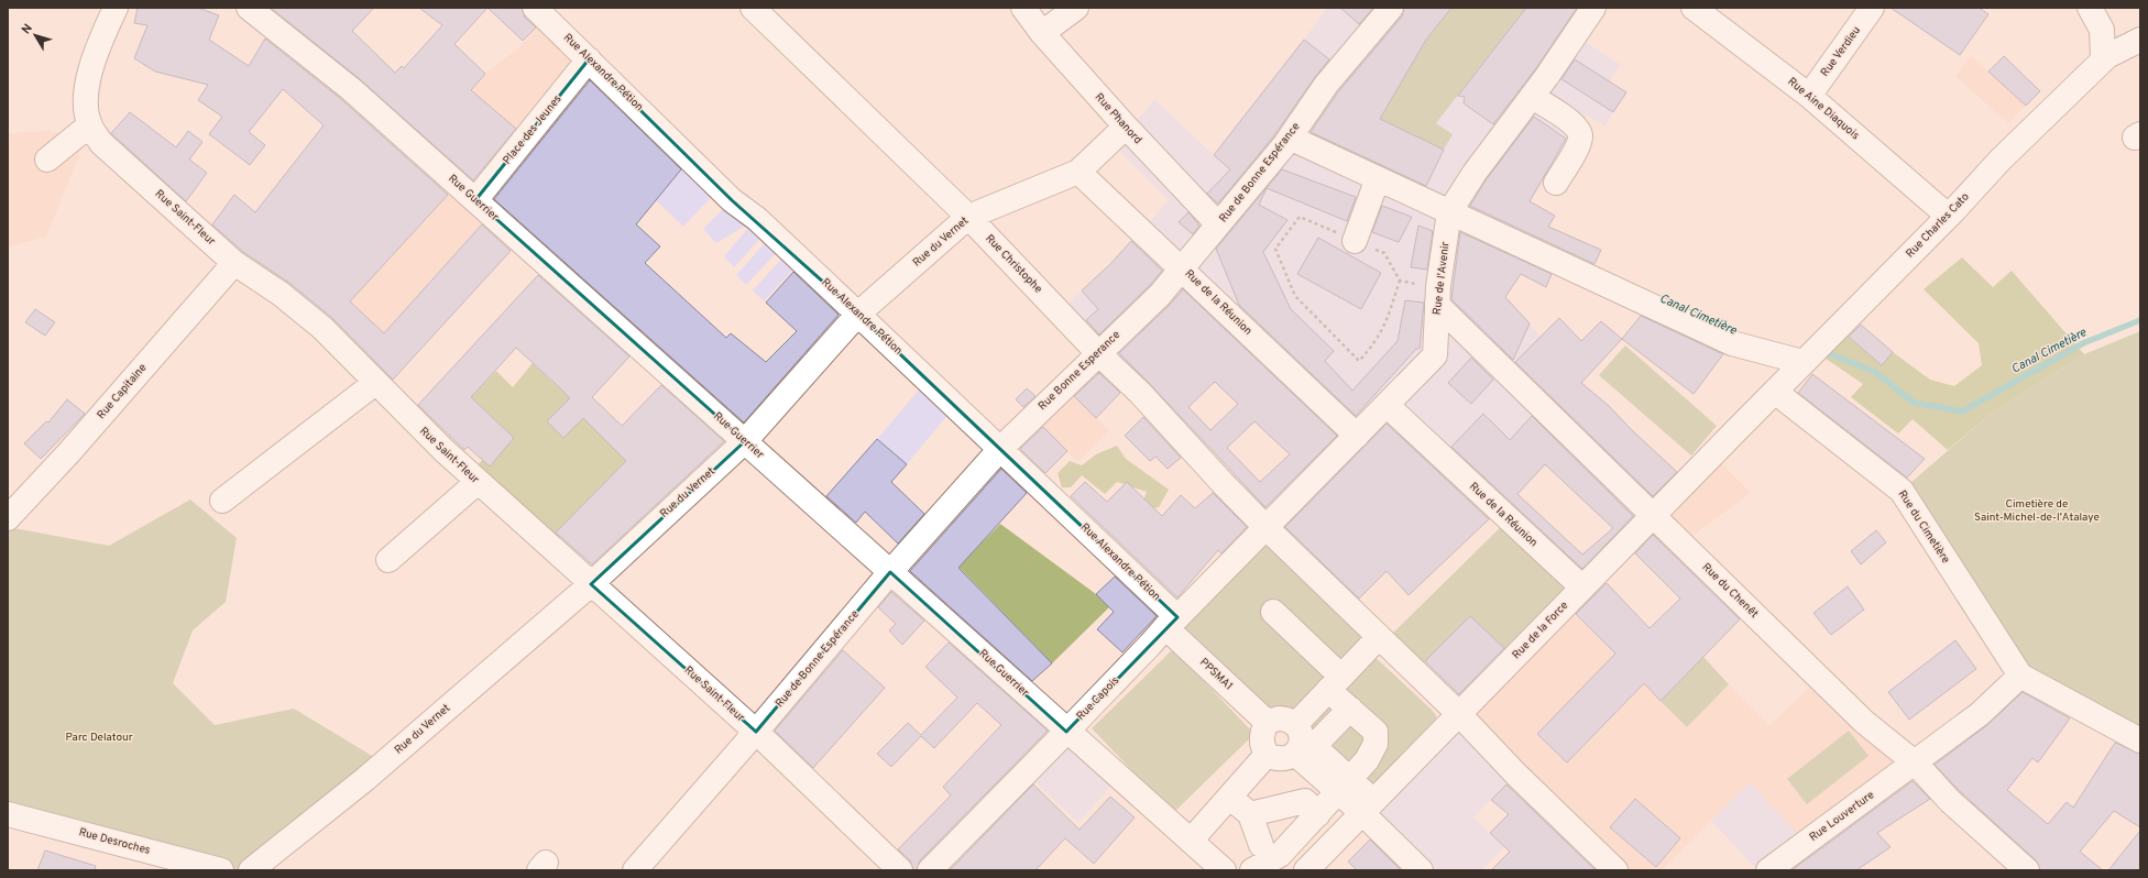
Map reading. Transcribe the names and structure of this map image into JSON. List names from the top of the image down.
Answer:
{
  "streets": {
    "street": [
      "Rue Verdieu",
      "Rue Alexandre Pétion",
      "Rue Aine Diaquois",
      "Rue Phanord",
      "Place des Jeunes",
      "Rue de Bonne Espérance",
      "Rue Guerrier",
      "Rue Saint-Fleur",
      "Rue Charles Cato",
      "Rue du Vernet",
      "Rue Christophe",
      "Rue de l'Avenir",
      "Rue de la Réunion",
      "Rue Bonne Esperance",
      "Rue Capitaine",
      "Rue du Cimetière",
      "Rue du Chenêt",
      "Rue de la Force",
      "PPSMA1",
      "Rue Capois",
      "Rue Louverture",
      "Rue Desroches"
    ]
  },
  "crossings": [
    ["Rue Verdieu", "Rue Aine Diaquois"],
    ["Rue Alexandre Pétion", "Place des Jeunes"],
    ["Rue Alexandre Pétion", "Rue de Bonne Espérance"],
    ["Rue Alexandre Pétion", "Rue du Vernet"],
    ["Rue Alexandre Pétion", "Rue Bonne Esperance"],
    ["Rue Alexandre Pétion", "PPSMA1"],
    ["Rue Alexandre Pétion", "Rue Capois"],
    ["Rue Aine Diaquois", "Rue Charles Cato"],
    ["Rue Phanord", "Rue de Bonne Espérance"],
    ["Rue Phanord", "Rue du Vernet"],
    ["Place des Jeunes", "Rue Guerrier"],
    ["Rue de Bonne Espérance", "Rue Guerrier"],
    ["Rue de Bonne Espérance", "Rue Saint-Fleur"],
    ["Rue de Bonne Espérance", "Rue de la Réunion"],
    ["Rue de Bonne Espérance", "Rue Bonne Esperance"],
    ["Rue Guerrier", "Rue du Vernet"],
    ["Rue Guerrier", "Rue Capois"],
    ["Rue Saint-Fleur", "Rue du Vernet"],
    ["Rue Saint-Fleur", "Rue Capitaine"],
    ["Rue Charles Cato", "Rue du Cimetière"],
    ["Rue Charles Cato", "Rue de la Force"],
    ["Rue du Vernet", "Rue Christophe"],
    ["Rue du Vernet", "Rue de la Réunion"],
    ["Rue Christophe", "Rue de l'Avenir"],
    ["Rue Christophe", "Rue Bonne Esperance"],
    ["Rue Christophe", "Rue de la Force"],
    ["Rue Christophe", "Rue Capois"],
    ["Rue de l'Avenir", "Rue de la Réunion"],
    ["Rue de l'Avenir", "Rue du Chenêt"],
    ["Rue de l'Avenir", "Rue Capois"],
    ["Rue de la Réunion", "Rue de la Force"],
    ["Rue du Cimetière", "Rue de la Force"],
    ["Rue du Cimetière", "Rue Louverture"],
    ["Rue du Chenêt", "Rue de la Force"],
    ["Rue du Chenêt", "Rue Louverture"],
    ["PPSMA1", "Rue Capois"]
  ],
  "water": ["Canal Cimetière"],
  "parks": ["Cimetière de Saint-Michel-de-l'Atalaye", "Parc Delatour"],
  "north": "top left"
}
